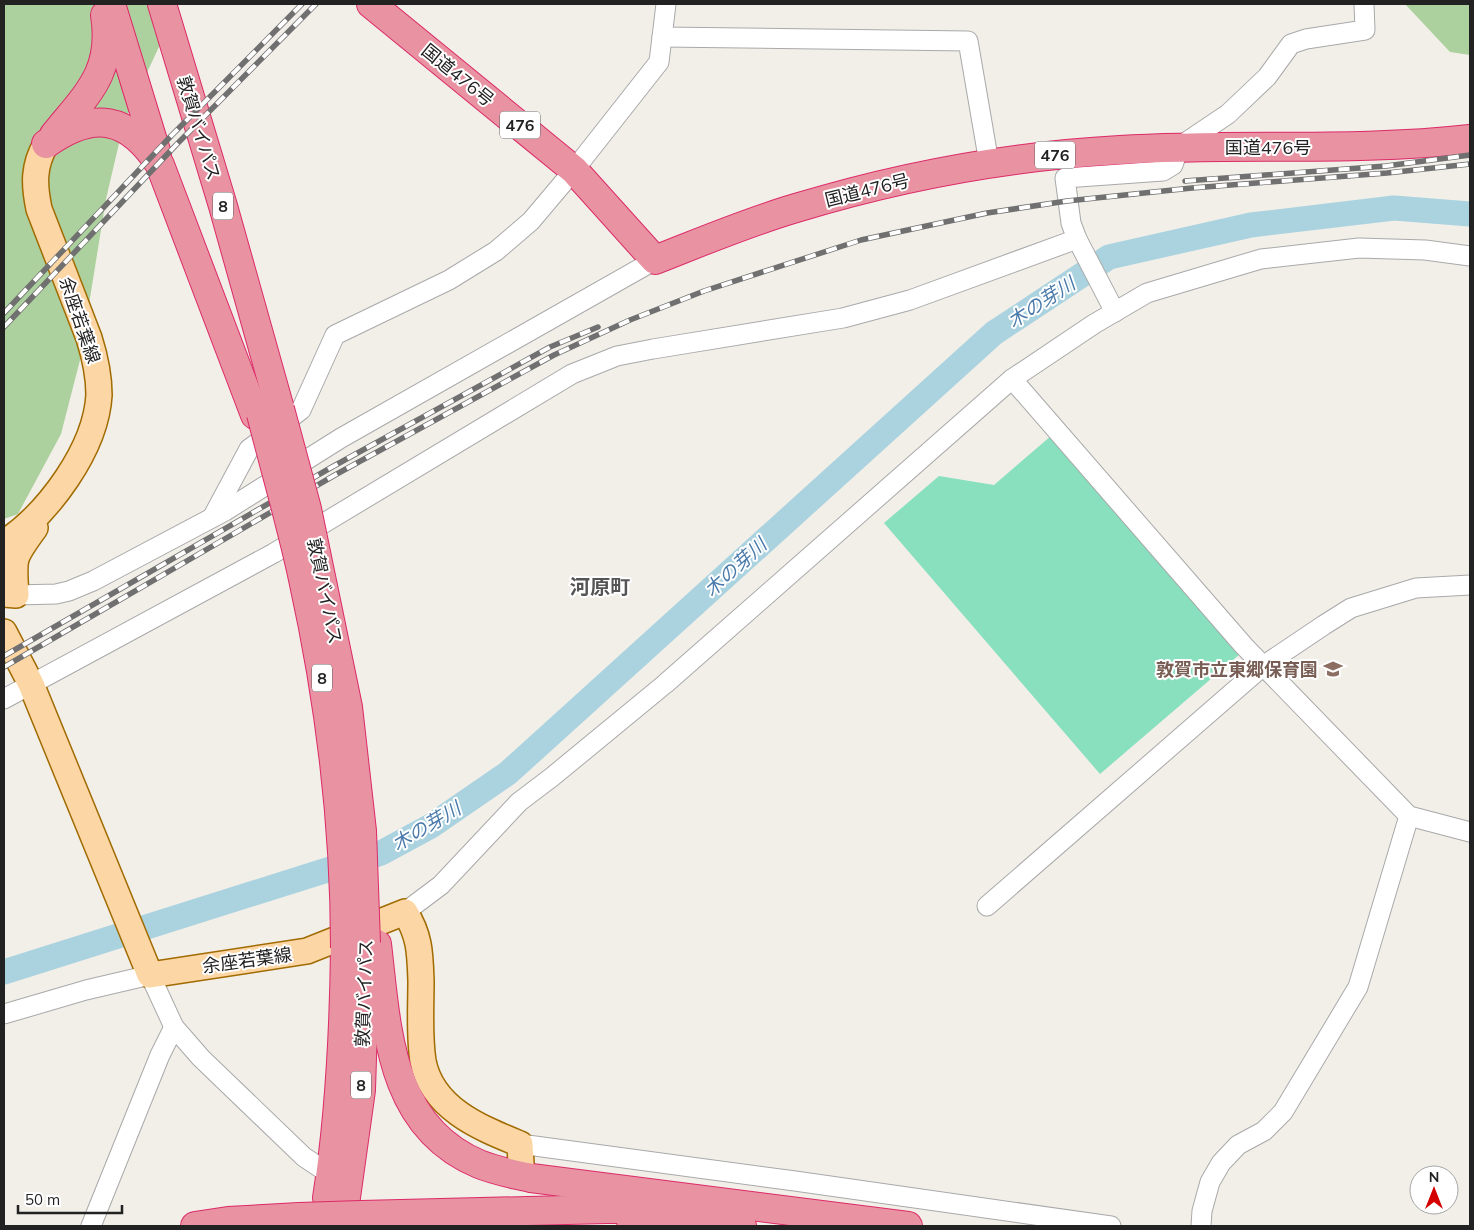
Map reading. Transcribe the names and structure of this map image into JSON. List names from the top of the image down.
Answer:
{
  "streets": {
    "highway": [
      "国道476号",
      "476",
      "敦賀バイパス",
      "8"
    ],
    "main road": ["余座若葉線"]
  },
  "districts": ["河原町"],
  "water": ["木の芽川"],
  "places": {
    "school or university": ["敦賀市立東郷保育園"]
  },
  "scale_bar": "50 m",
  "north": "top"
}
